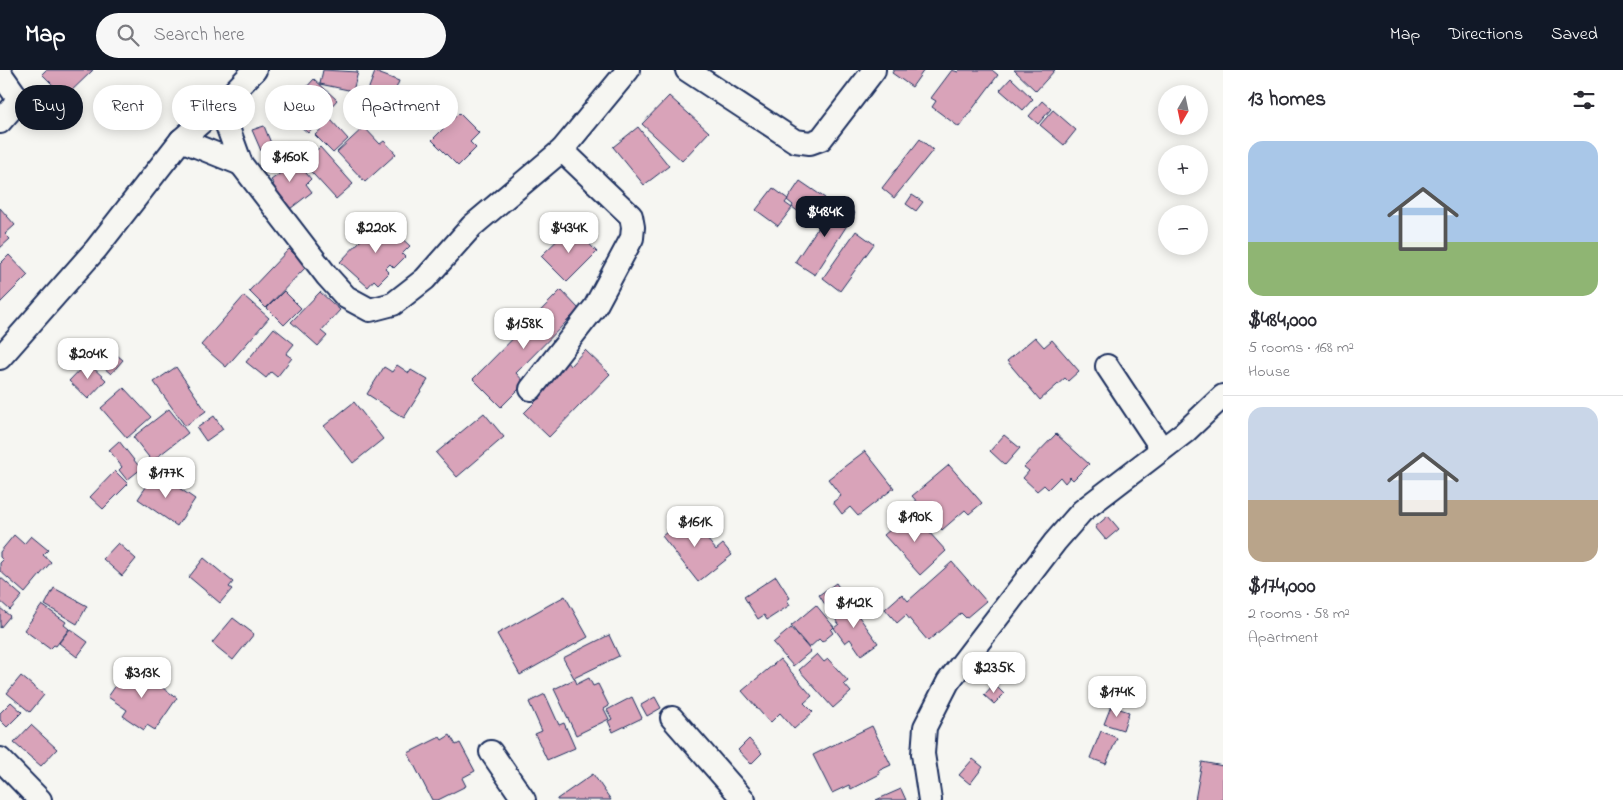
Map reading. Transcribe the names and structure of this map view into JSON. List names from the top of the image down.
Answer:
{
  "north": "bottom",
  "page": {
    "header": "Map",
    "search": "Search here",
    "nav": ["Map", "Directions", "Saved"],
    "heading": "13 homes",
    "map_buttons": ["+", "−"],
    "chip": [
      "Buy",
      "Rent",
      "Filters",
      "New",
      "Apartment"
    ],
    "list": [
      {
        "name": "$484,000",
        "note": "5 rooms · 168 m² · House"
      },
      {
        "name": "$174,000",
        "note": "2 rooms · 58 m² · Apartment"
      }
    ],
    "price": [
      "$160K",
      "$484K",
      "$220K",
      "$434K",
      "$158K",
      "$204K",
      "$177K",
      "$190K",
      "$161K",
      "$142K",
      "$235K",
      "$313K",
      "$174K"
    ]
  }
}
